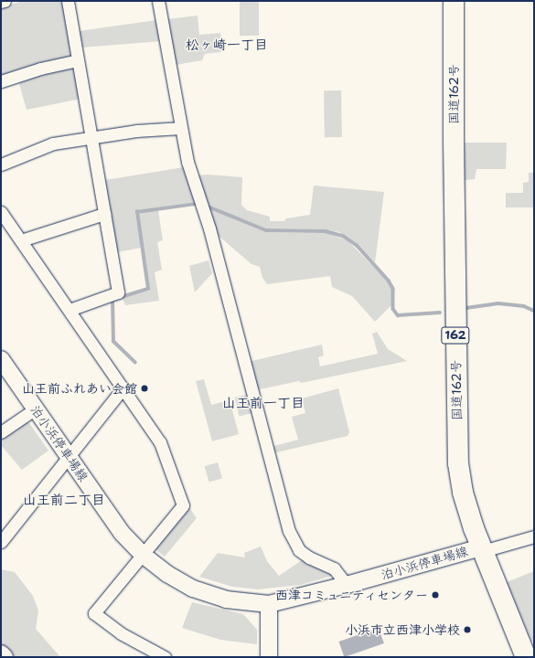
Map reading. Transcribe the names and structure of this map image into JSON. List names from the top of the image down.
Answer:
{
  "streets": {
    "highway": ["国道162号", "162"],
    "main road": ["泊小浜停車場線"]
  },
  "crossings": [
    ["国道162号", "泊小浜停車場線"]
  ],
  "districts": ["松ヶ崎一丁目", "山王前一丁目", "山王前二丁目"],
  "places": ["山王前ふれあい会館", "西津コミュニティセンター", "小浜市立西津小学校"]
}
